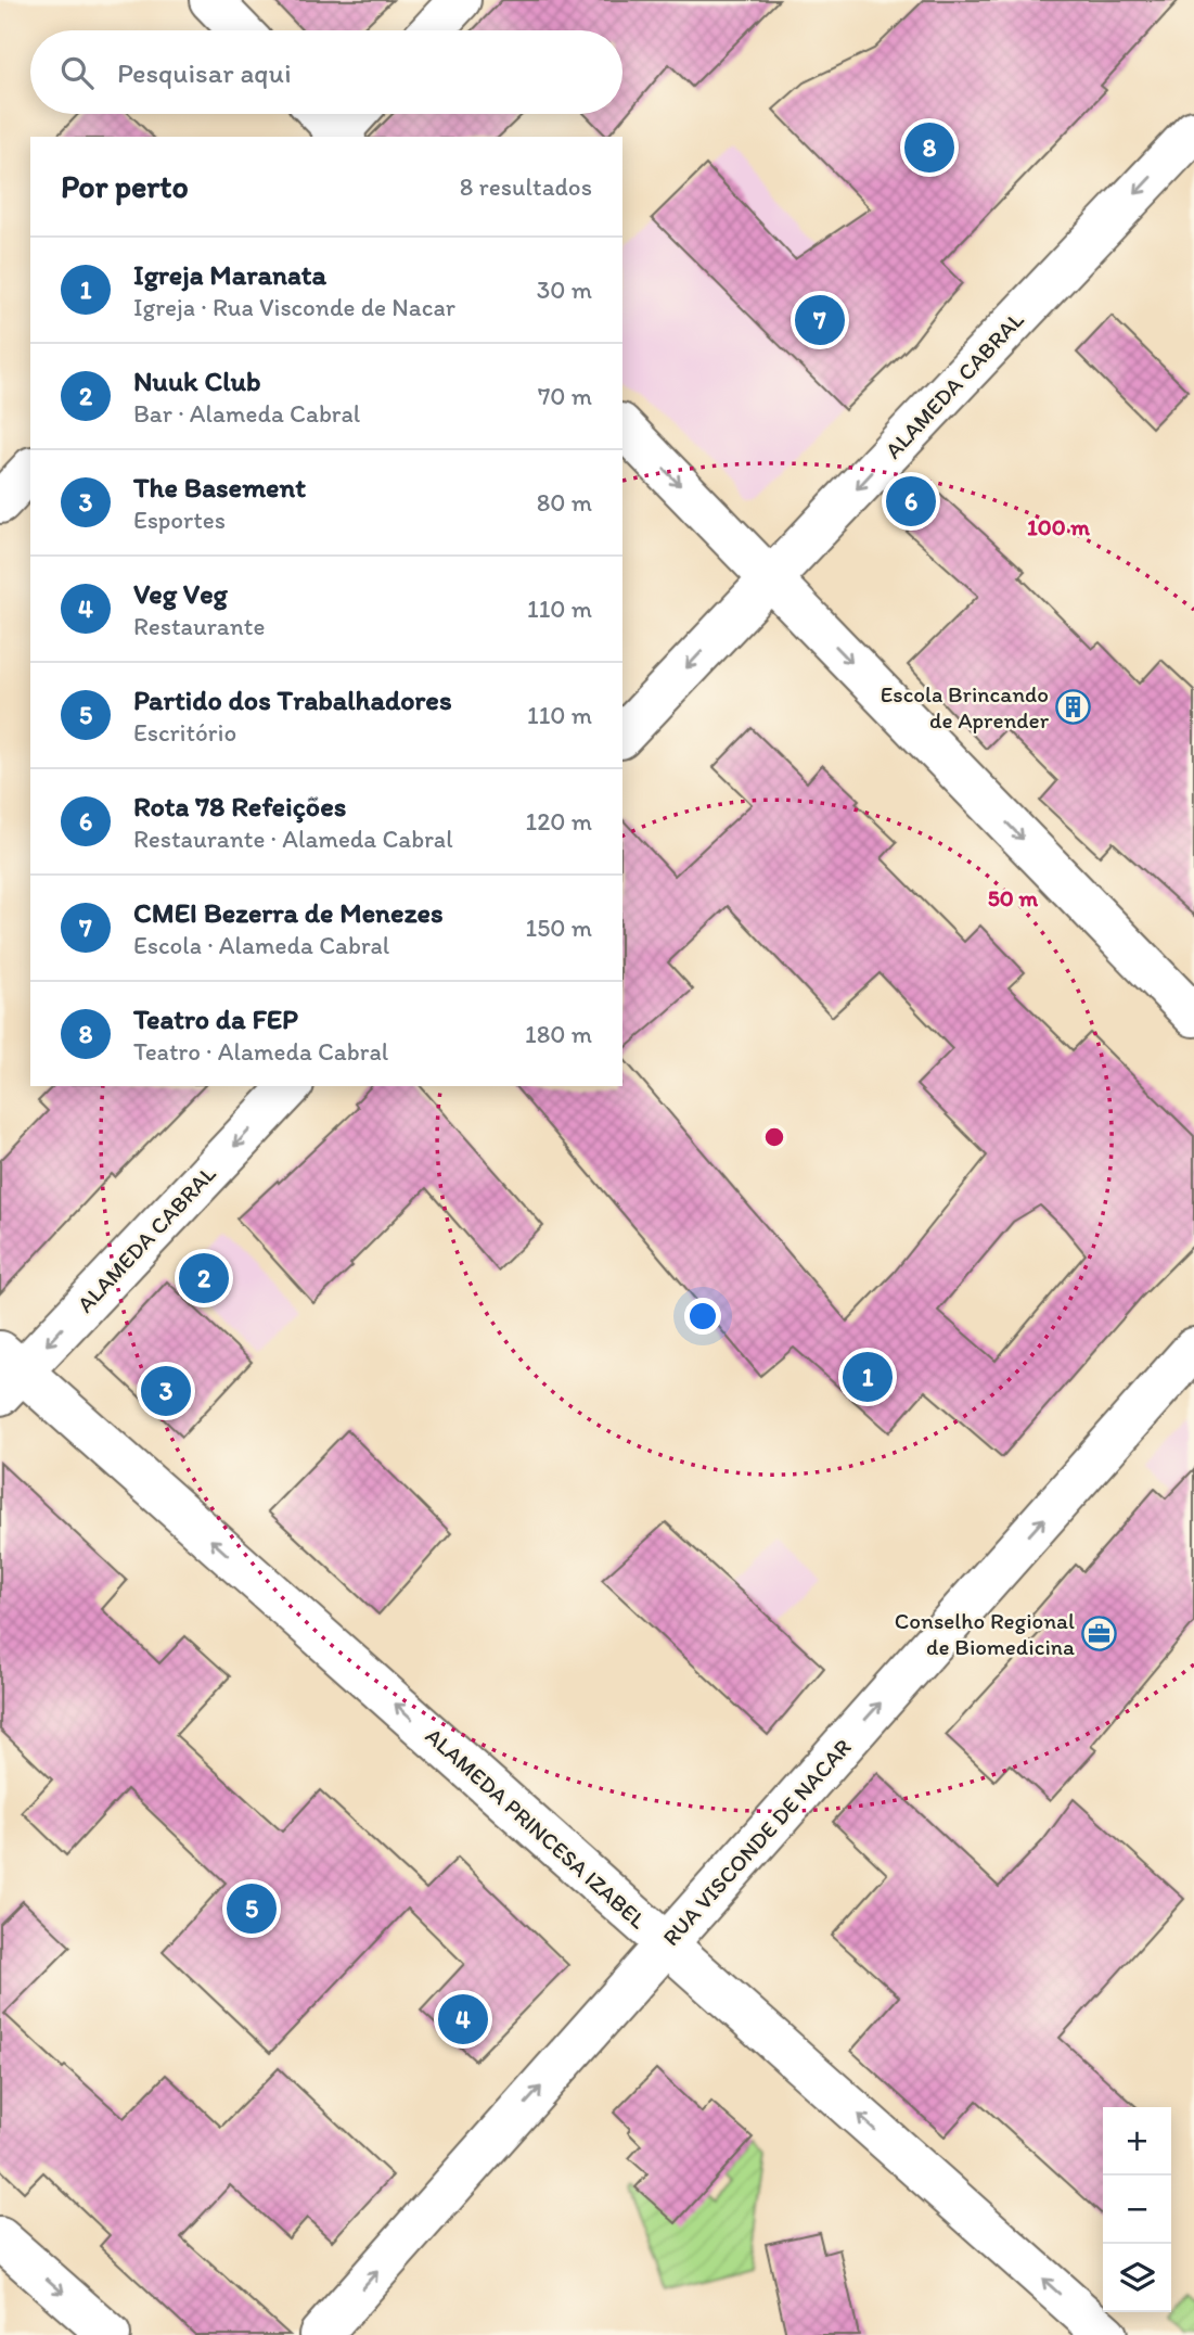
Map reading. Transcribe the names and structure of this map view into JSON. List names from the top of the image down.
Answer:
{
  "streets": {
    "street": ["ALAMEDA CABRAL", "ALAMEDA PRINCESA IZABEL", "RUA VISCONDE DE NACAR"]
  },
  "crossings": [
    ["ALAMEDA CABRAL", "ALAMEDA PRINCESA IZABEL"],
    ["ALAMEDA PRINCESA IZABEL", "RUA VISCONDE DE NACAR"]
  ],
  "one_way": ["ALAMEDA CABRAL", "ALAMEDA PRINCESA IZABEL", "RUA VISCONDE DE NACAR"],
  "places": {
    "building": ["Escola Brincando de Aprender"],
    "office": ["Conselho Regional de Biomedicina"]
  },
  "page": {
    "search": "Pesquisar aqui",
    "pins": [
      "8",
      "7",
      "6",
      "2",
      "1",
      "3",
      "5",
      "4"
    ],
    "heading": ["Por perto", "8 resultados"],
    "list": [
      {
        "mark": "1",
        "name": "Igreja Maranata",
        "note": "Igreja · Rua Visconde de Nacar",
        "value": "30 m"
      },
      {
        "mark": "2",
        "name": "Nuuk Club",
        "note": "Bar · Alameda Cabral",
        "value": "70 m"
      },
      {
        "mark": "3",
        "name": "The Basement",
        "note": "Esportes",
        "value": "80 m"
      },
      {
        "mark": "4",
        "name": "Veg Veg",
        "note": "Restaurante",
        "value": "110 m"
      },
      {
        "mark": "5",
        "name": "Partido dos Trabalhadores",
        "note": "Escritório",
        "value": "110 m"
      },
      {
        "mark": "6",
        "name": "Rota 78 Refeições",
        "note": "Restaurante · Alameda Cabral",
        "value": "120 m"
      },
      {
        "mark": "7",
        "name": "CMEI Bezerra de Menezes",
        "note": "Escola · Alameda Cabral",
        "value": "150 m"
      },
      {
        "mark": "8",
        "name": "Teatro da FEP",
        "note": "Teatro · Alameda Cabral",
        "value": "180 m"
      }
    ],
    "map_buttons": ["+", "−"]
  },
  "rings": ["100 m", "50 m"]
}
